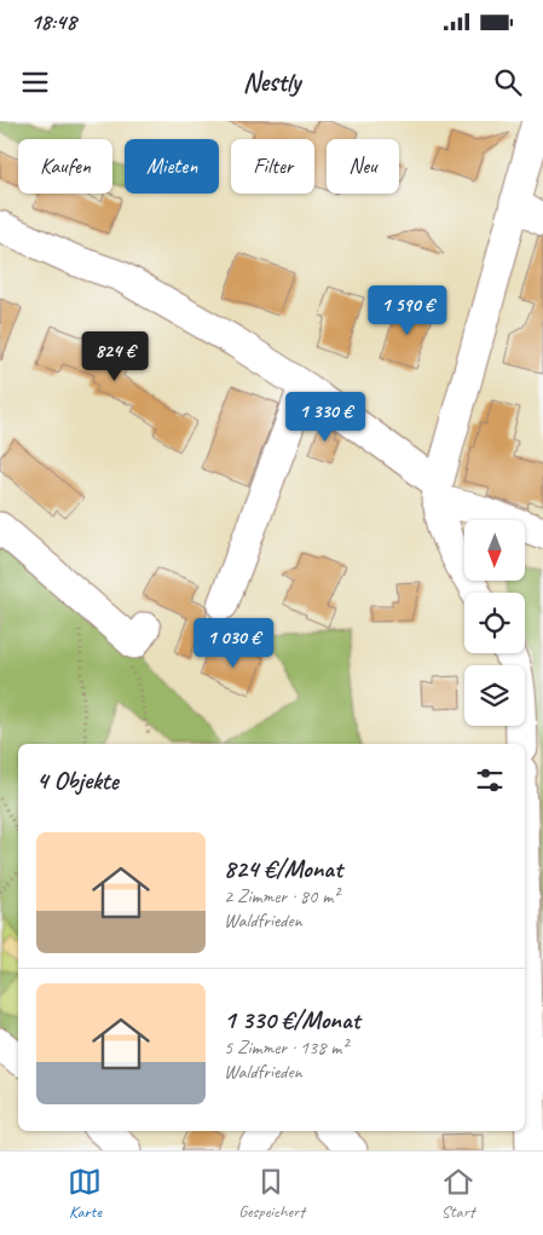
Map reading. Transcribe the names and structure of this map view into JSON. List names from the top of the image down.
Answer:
{
  "north": "bottom",
  "page": {
    "status": "18:48",
    "header": "Nestly",
    "chip": [
      "Kaufen",
      "Mieten",
      "Filter",
      "Neu"
    ],
    "price": [
      "1 590 €",
      "824 €",
      "1 330 €",
      "1 030 €"
    ],
    "heading": "4 Objekte",
    "list": [
      {
        "name": "824 €/Monat",
        "note": "2 Zimmer · 80 m² · Waldfrieden"
      },
      {
        "name": "1 330 €/Monat",
        "note": "5 Zimmer · 138 m² · Waldfrieden"
      }
    ],
    "tabs": ["Karte", "Gespeichert", "Start"]
  }
}
